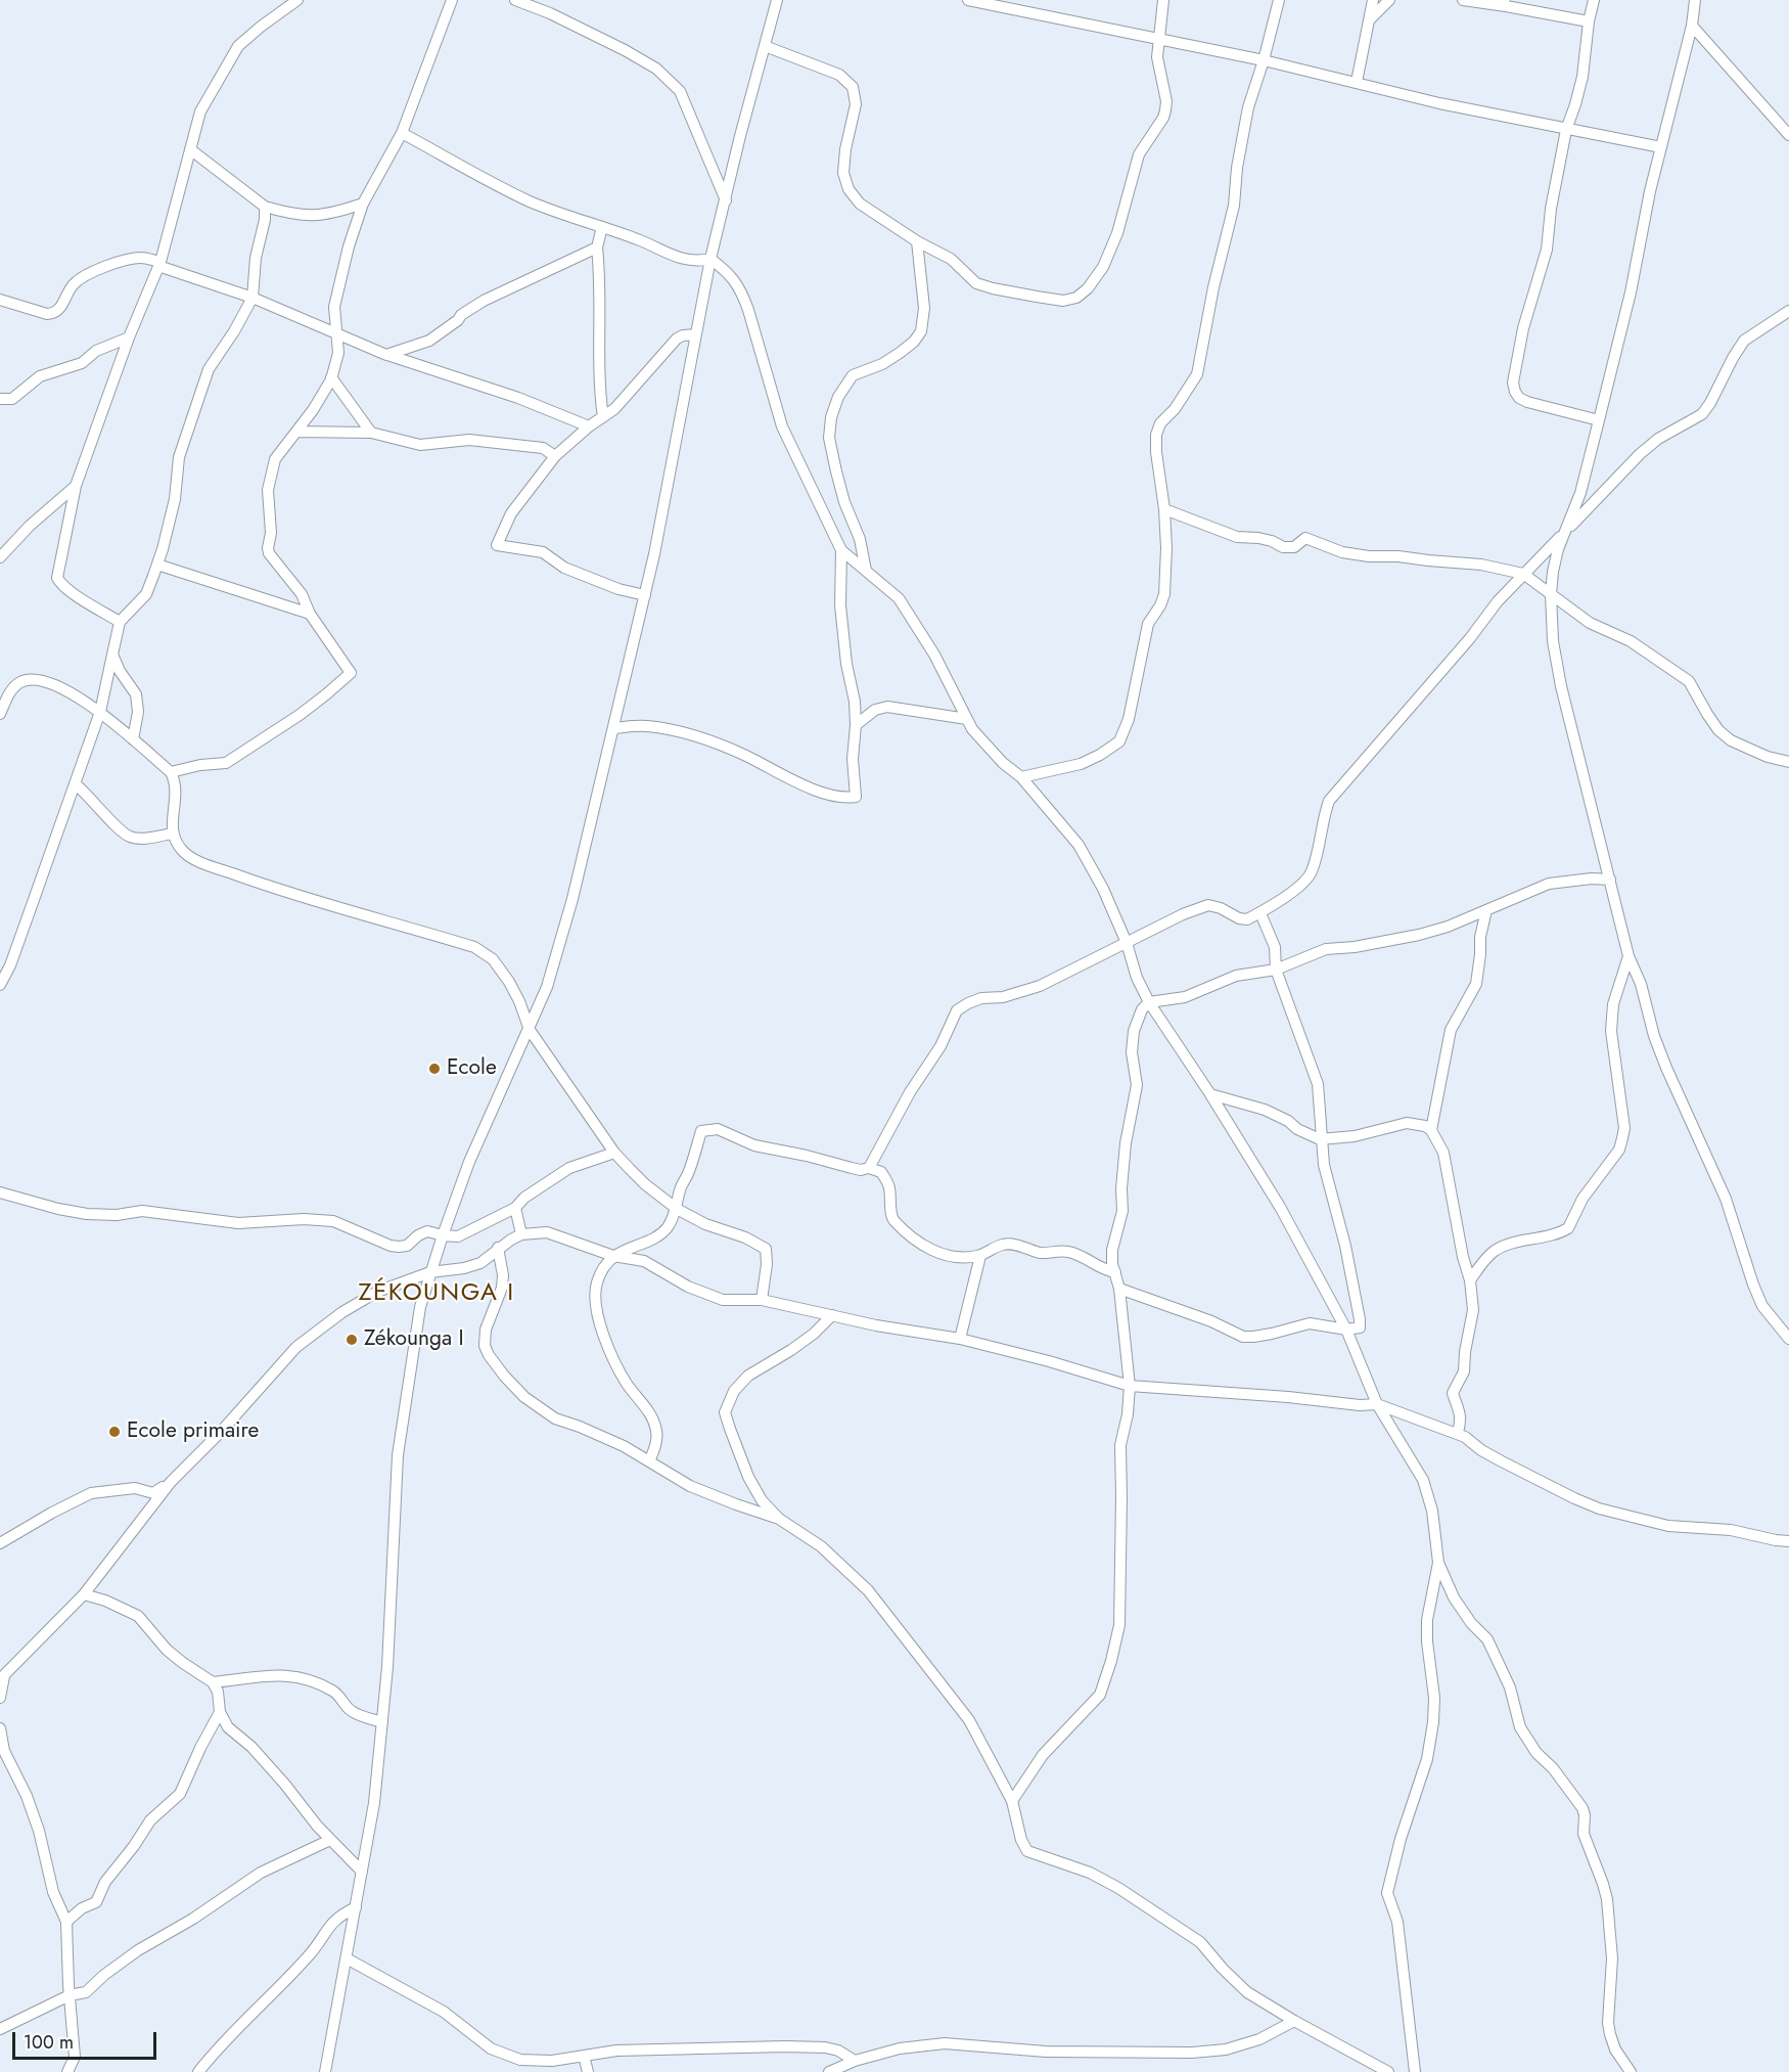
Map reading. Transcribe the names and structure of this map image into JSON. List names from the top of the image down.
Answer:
{
  "districts": ["ZÉKOUNGA I"],
  "places": ["Ecole", "Zékounga I", "Ecole primaire"],
  "scale_bar": "100 m"
}
